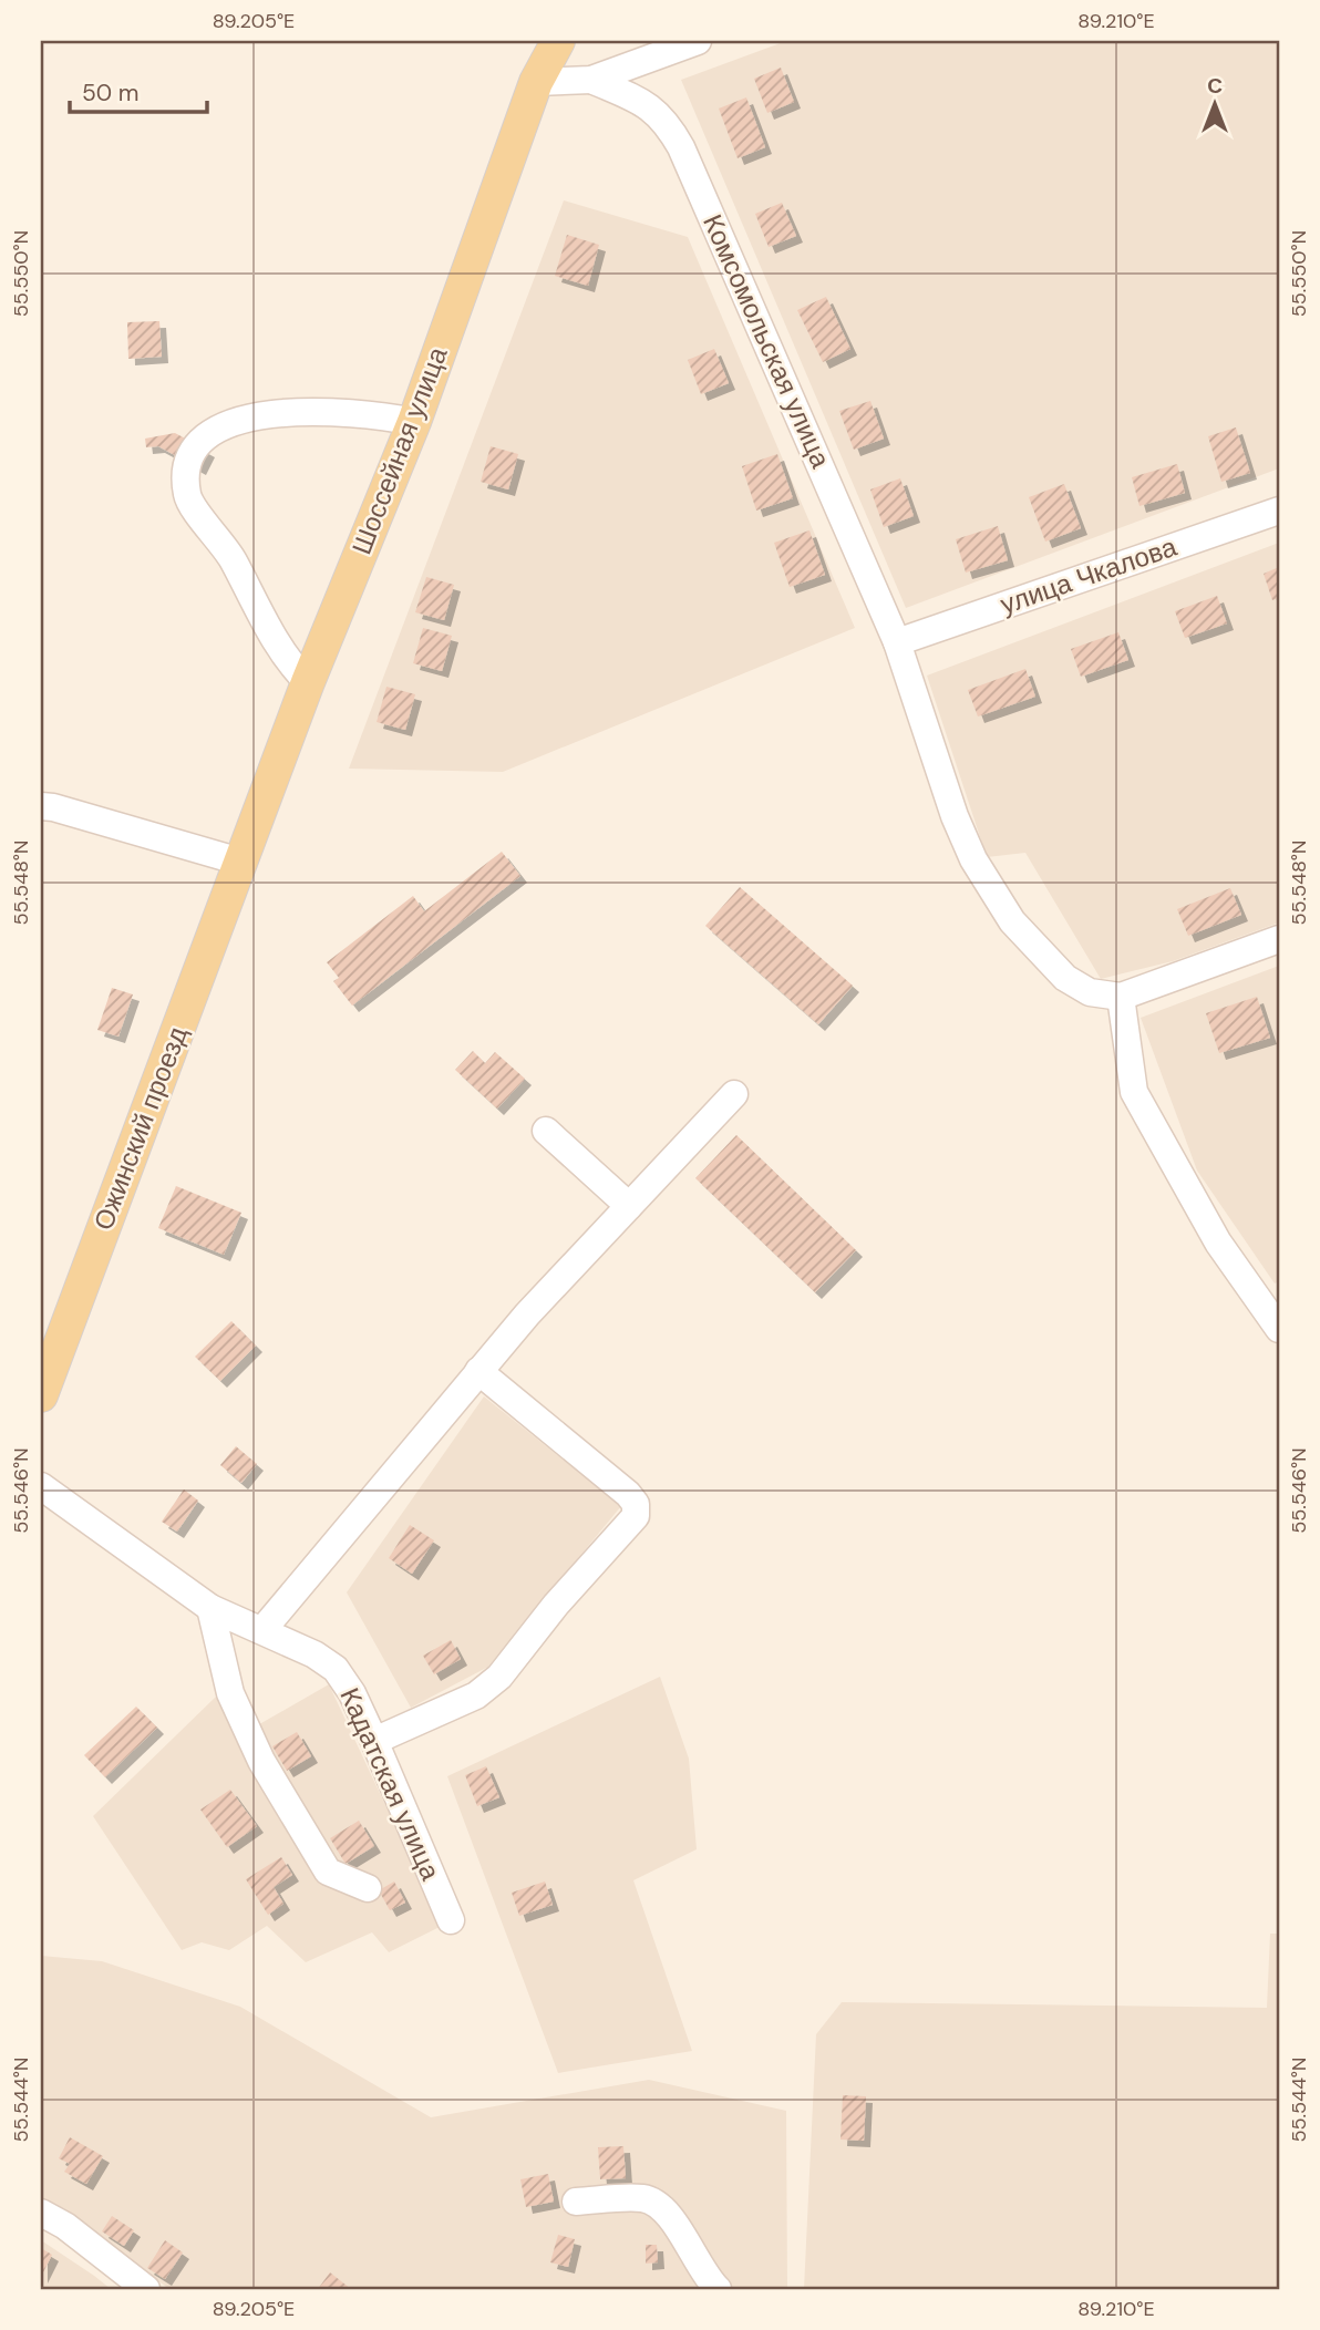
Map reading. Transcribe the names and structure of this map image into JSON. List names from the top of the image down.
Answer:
{
  "streets": {
    "main road": ["Шоссейная улица", "Ожинский проезд"],
    "street": ["Комсомольская улица", "улица Чкалова", "Кадатская улица"]
  },
  "crossings": [
    ["Комсомольская улица", "улица Чкалова"],
    ["Шоссейная улица", "Ожинский проезд"]
  ],
  "scale_bar": "50 m",
  "north": "top",
  "coordinates": [
    "89.205°E",
    "89.210°E",
    "55.550°N",
    "55.548°N",
    "55.546°N",
    "55.544°N"
  ]
}
